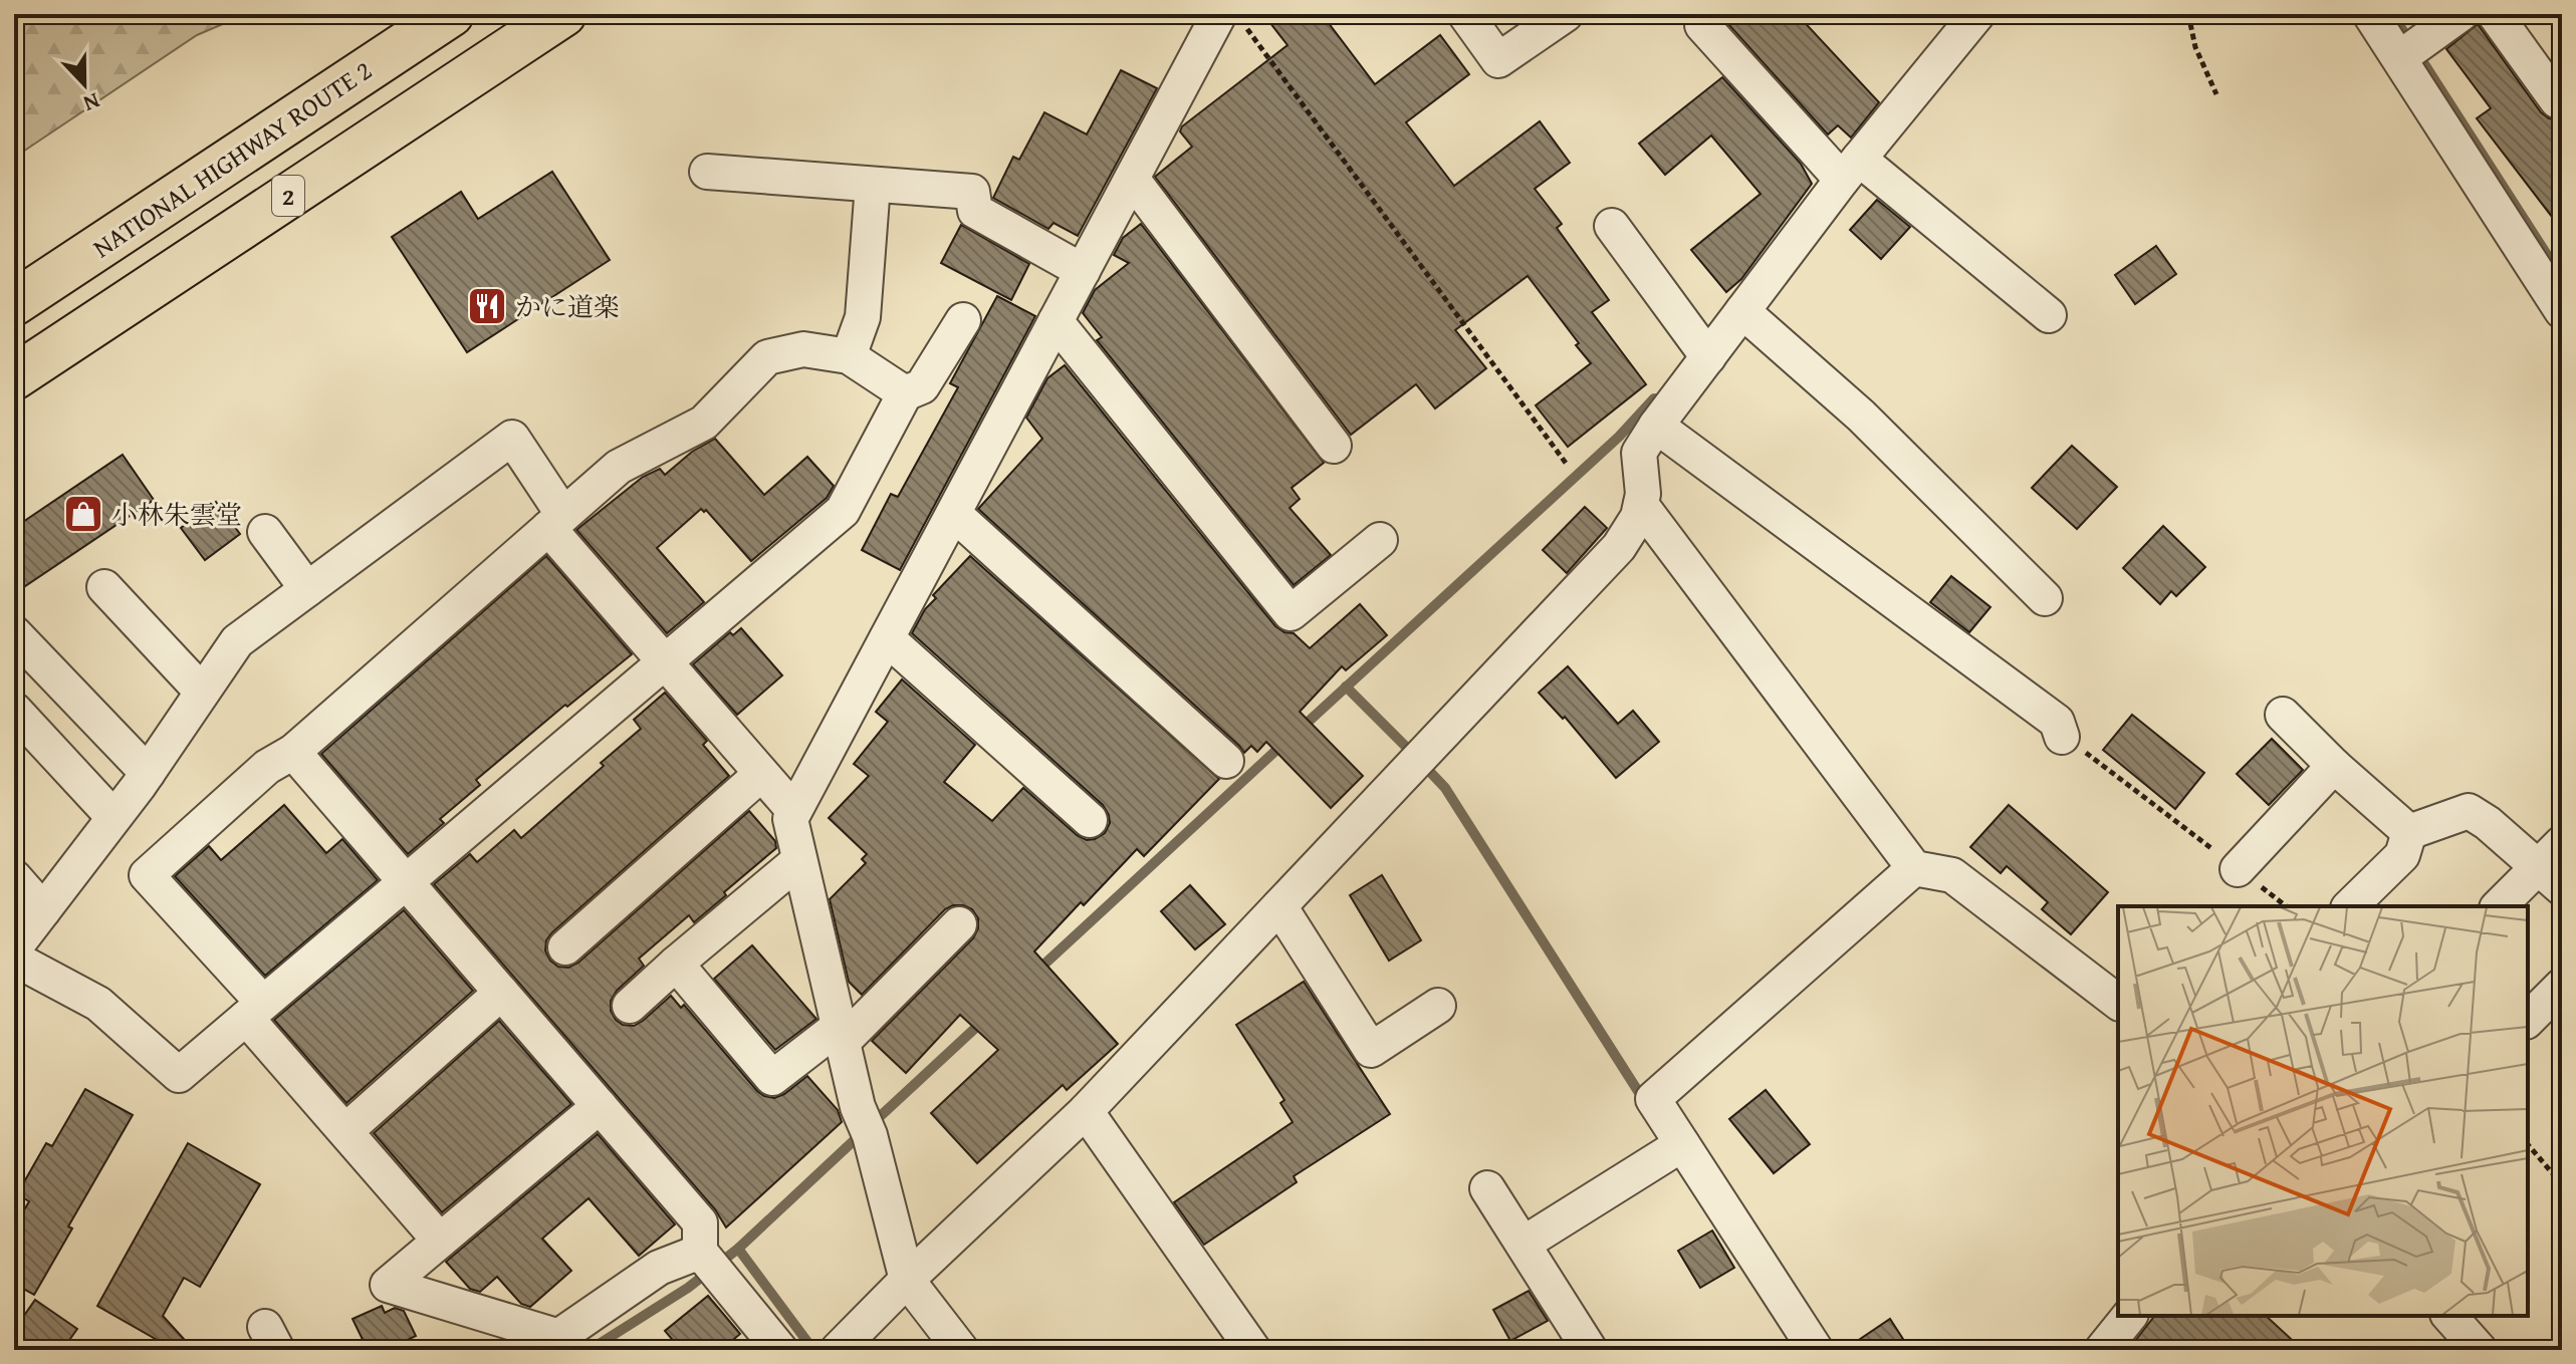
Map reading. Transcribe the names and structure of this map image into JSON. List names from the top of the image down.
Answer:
{
  "streets": {
    "highway": ["NATIONAL HIGHWAY ROUTE 2", "2"]
  },
  "places": {
    "restaurant": ["かに道楽"],
    "shop": ["小林朱雲堂"]
  },
  "north": "bottom"
}
